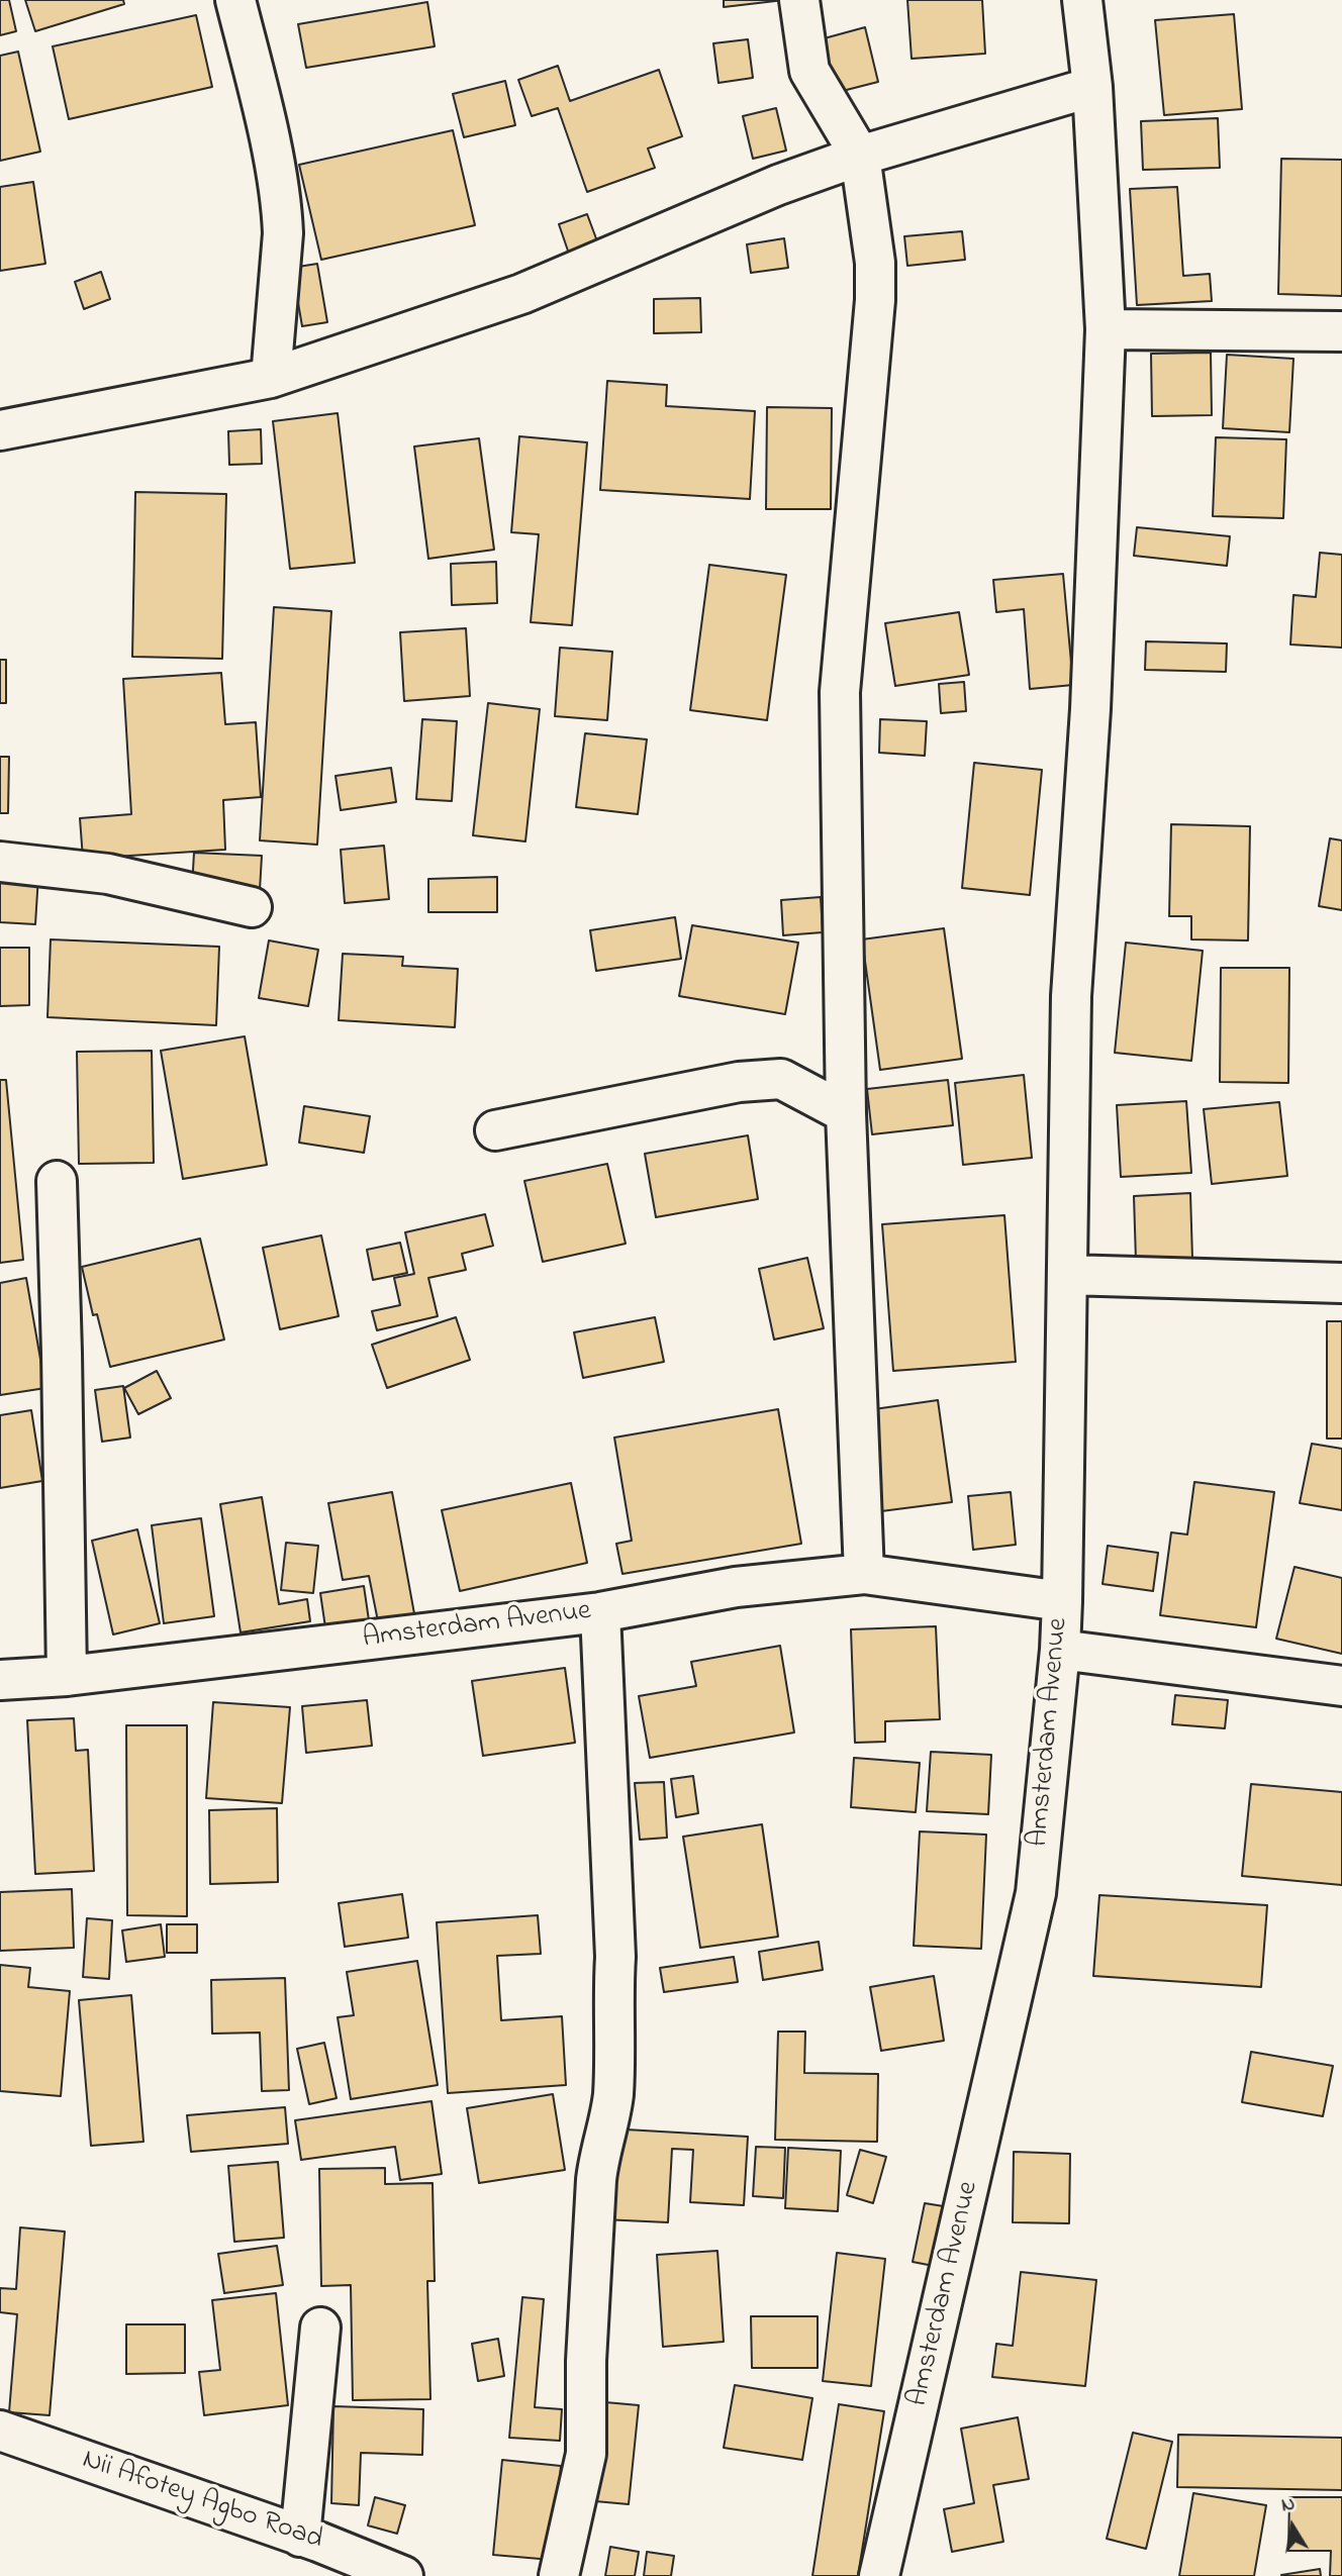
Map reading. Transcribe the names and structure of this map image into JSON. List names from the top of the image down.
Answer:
{
  "streets": {
    "street": ["Amsterdam Avenue", "Nii Afotey Agbo Road"]
  },
  "north": "top"
}
